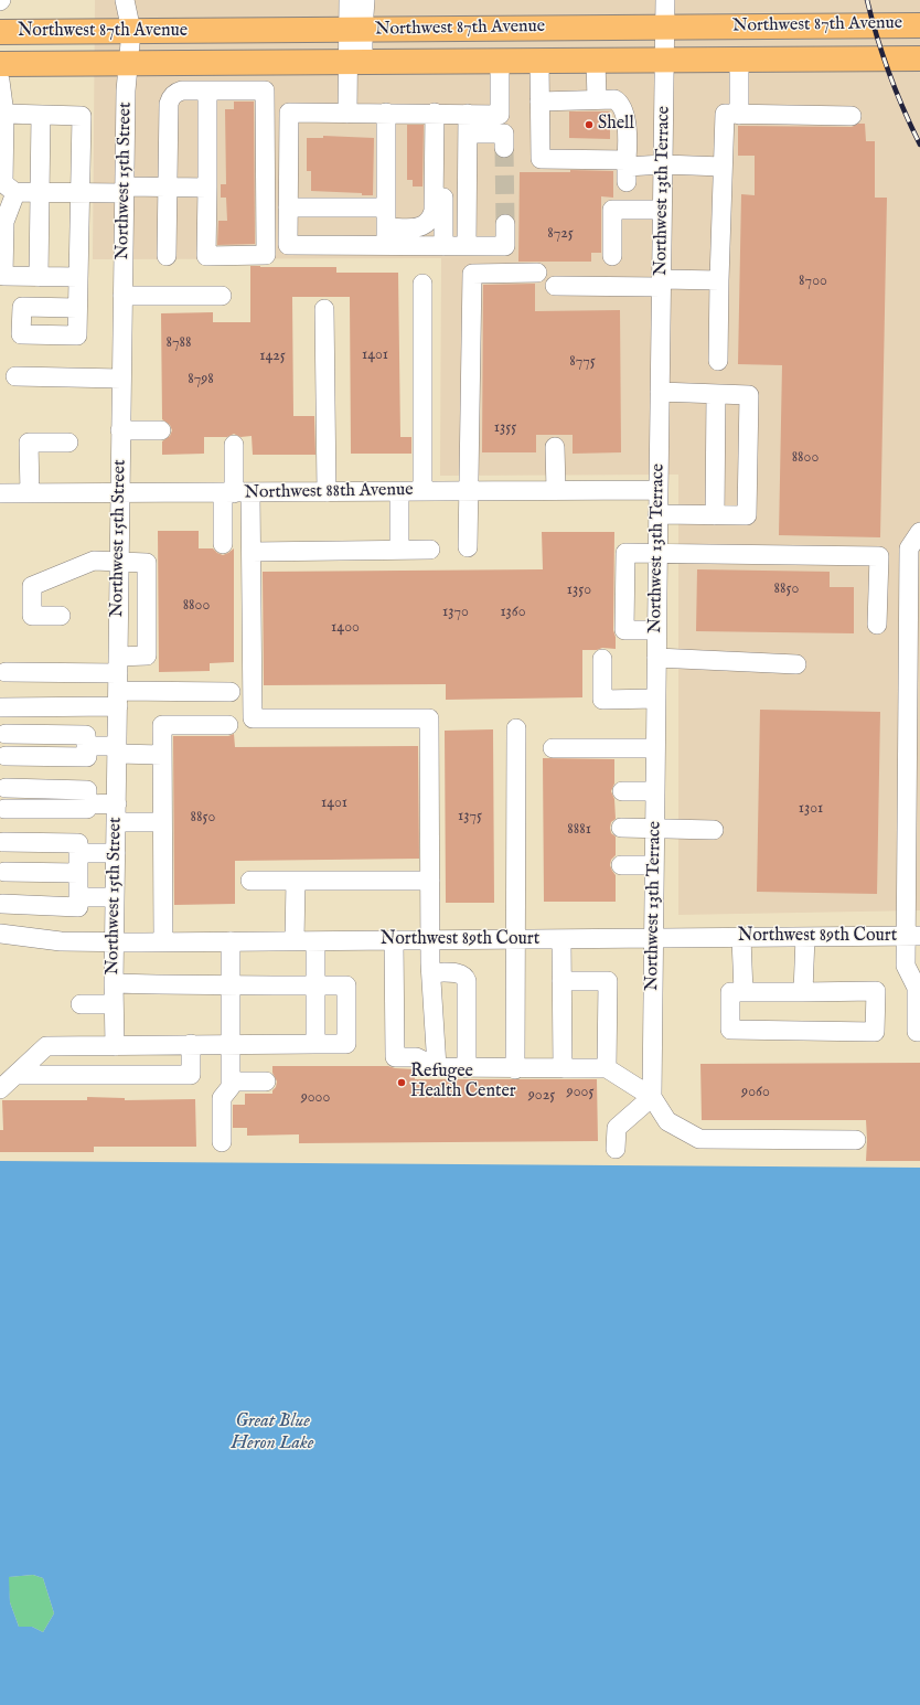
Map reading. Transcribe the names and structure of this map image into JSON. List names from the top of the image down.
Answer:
{
  "streets": {
    "main road": ["Northwest 87th Avenue"],
    "street": [
      "Northwest 15th Street",
      "Northwest 13th Terrace",
      "Northwest 88th Avenue",
      "Northwest 89th Court"
    ]
  },
  "crossings": [
    ["Northwest 87th Avenue", "Northwest 15th Street"],
    ["Northwest 87th Avenue", "Northwest 13th Terrace"],
    ["Northwest 15th Street", "Northwest 88th Avenue"],
    ["Northwest 15th Street", "Northwest 89th Court"],
    ["Northwest 13th Terrace", "Northwest 88th Avenue"],
    ["Northwest 13th Terrace", "Northwest 89th Court"]
  ],
  "water": ["Great Blue Heron Lake"],
  "places": ["Shell", "Refugee Health Center"],
  "house_numbers": [
    "8725",
    "8700",
    "8788",
    "1401",
    "1425",
    "8775",
    "8798",
    "1355",
    "8800",
    "8850",
    "1350",
    "8800",
    "1370",
    "1360",
    "1400",
    "1401",
    "1301",
    "1375",
    "8850",
    "8881",
    "9005",
    "9060",
    "9025",
    "9000"
  ]
}
